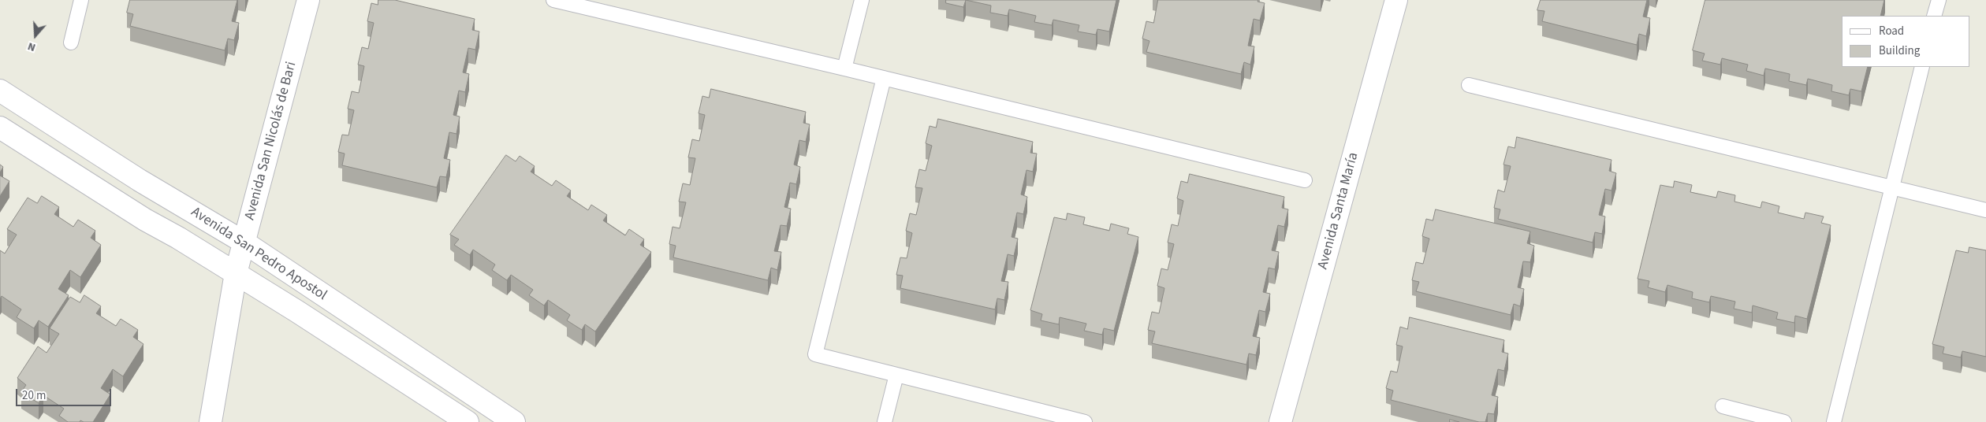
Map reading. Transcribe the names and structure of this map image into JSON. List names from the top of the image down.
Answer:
{
  "streets": {
    "street": ["Avenida San Nicolás de Bari", "Avenida Santa María", "Avenida San Pedro Apostol"]
  },
  "crossings": [
    ["Avenida San Nicolás de Bari", "Avenida San Pedro Apostol"]
  ],
  "legend": ["Road", "Building"],
  "scale_bar": "20 m",
  "north": "bottom"
}
